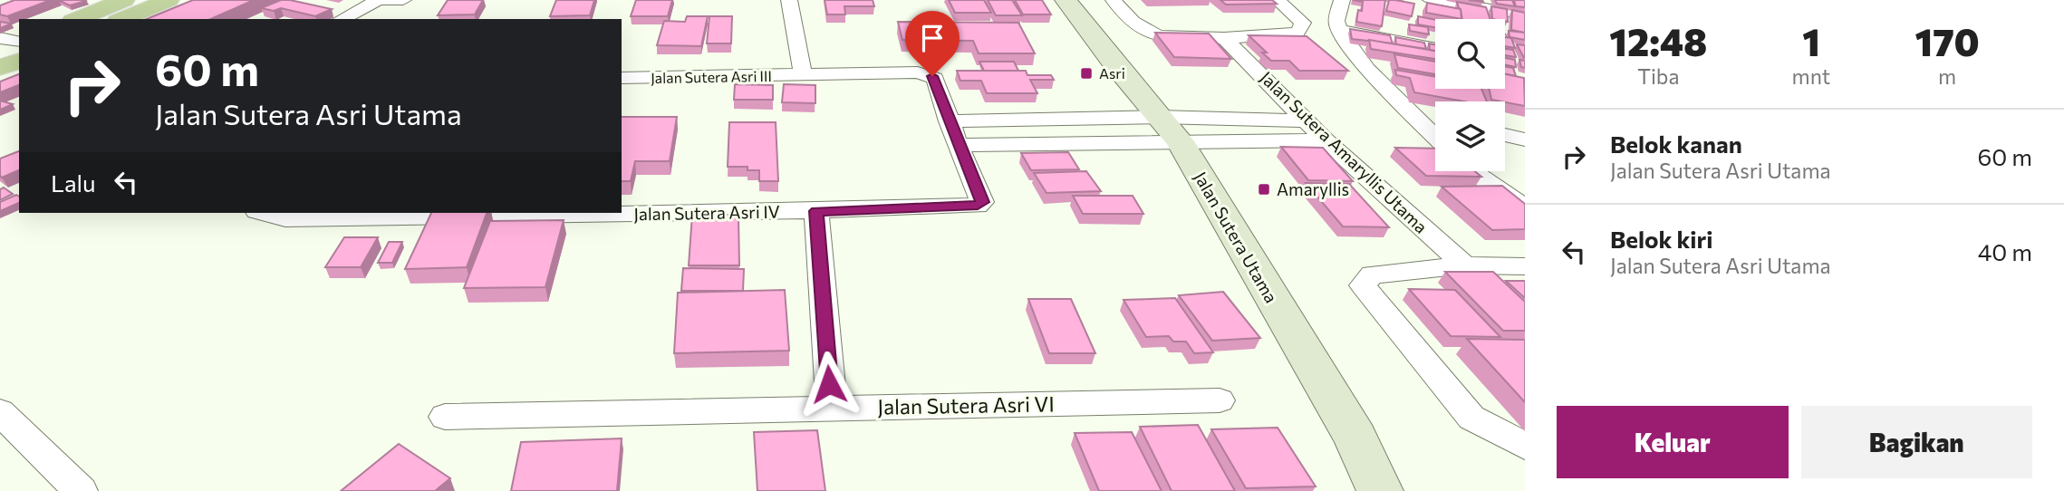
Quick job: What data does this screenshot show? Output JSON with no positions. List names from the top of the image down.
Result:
{
  "streets": {
    "street": [
      "Jalan Sutera Asri III",
      "Jalan Sutera Amaryllis Utama",
      "Jalan Sutera Asri IV",
      "Jalan Sutera Utama",
      "Jalan Sutera Asri VI"
    ]
  },
  "crossings": [
    ["Jalan Sutera Asri III", "Jalan Sutera Asri IV"]
  ],
  "places": {
    "transit": ["Asri", "Amaryllis"]
  },
  "page": {
    "eta": [
      "12:48",
      "Tiba",
      "1",
      "mnt",
      "170",
      "m"
    ],
    "turn": ["60 m", "Jalan Sutera Asri Utama"],
    "list": [
      {
        "name": "Belok kanan",
        "note": "Jalan Sutera Asri Utama",
        "value": "60 m"
      },
      {
        "name": "Belok kiri",
        "note": "Jalan Sutera Asri Utama",
        "value": "40 m"
      }
    ],
    "then": "Lalu",
    "buttons": ["Keluar", "Bagikan"]
  }
}
